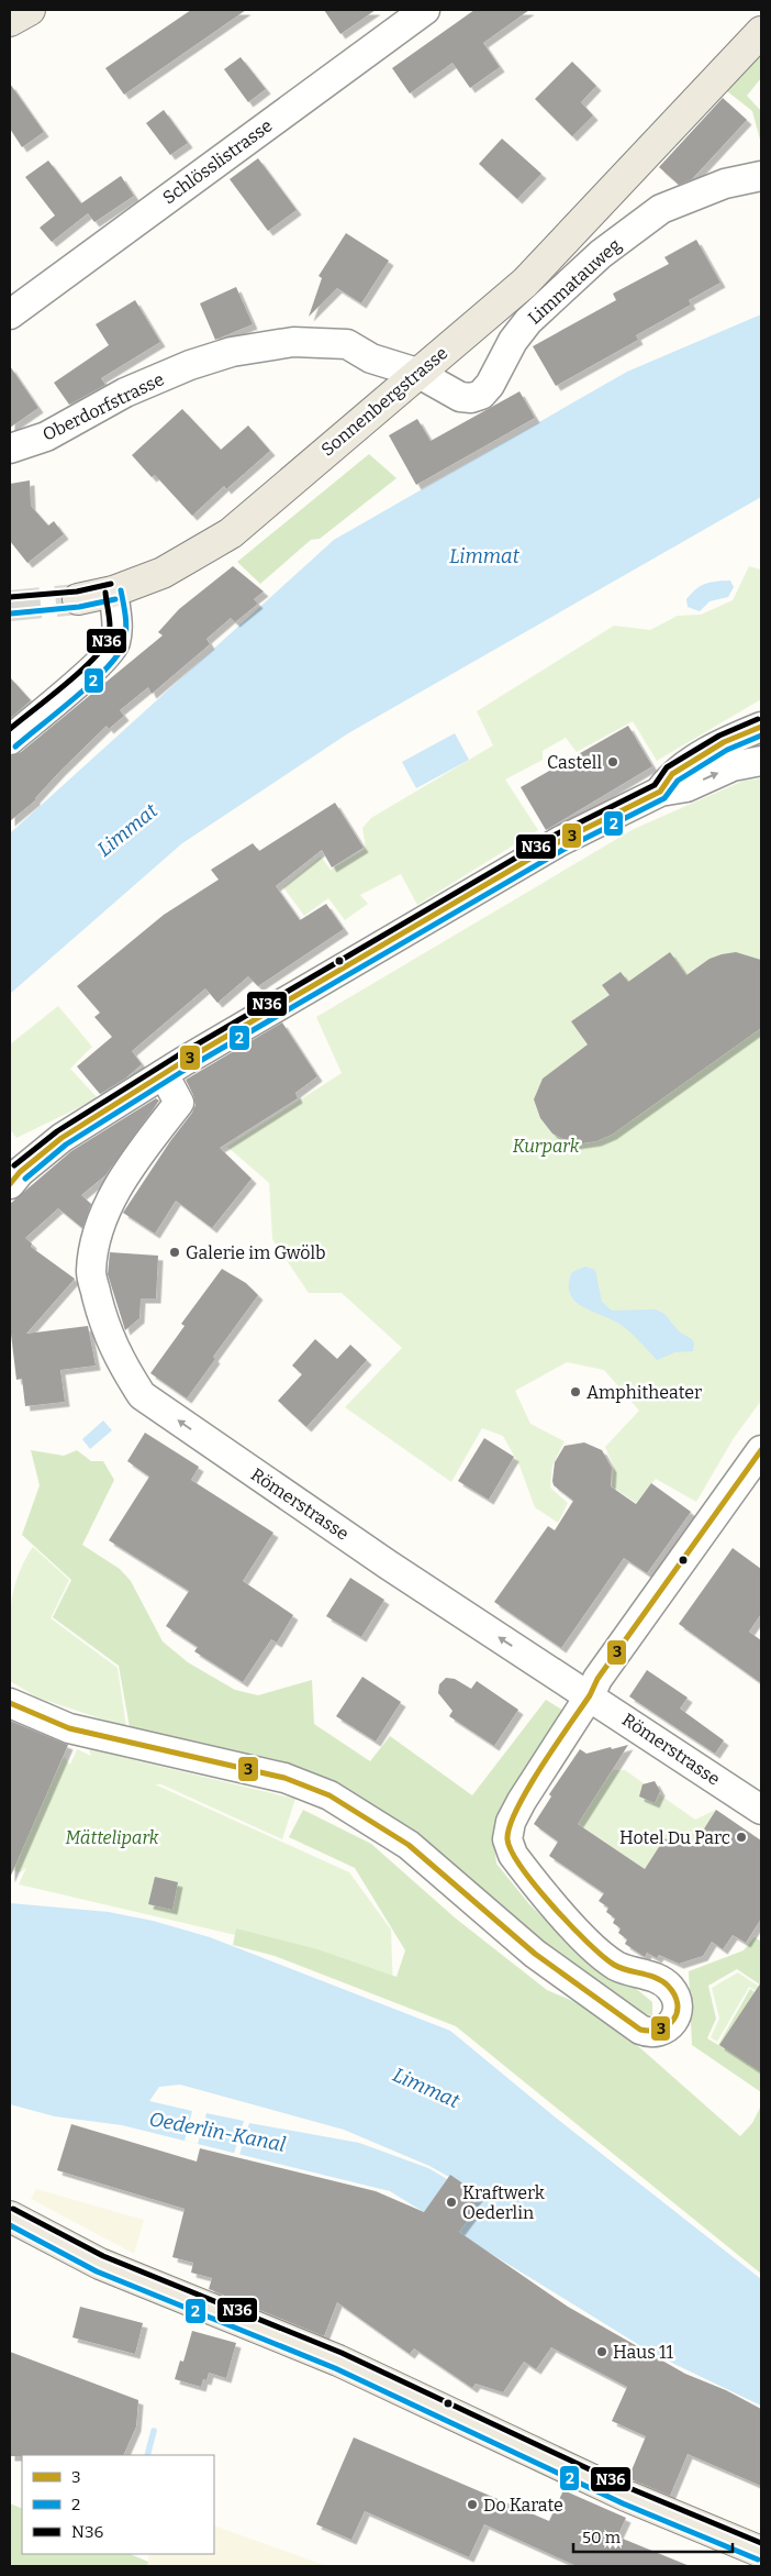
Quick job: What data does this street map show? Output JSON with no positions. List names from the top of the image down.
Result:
{
  "streets": {
    "main road": ["Sonnenbergstrasse"],
    "street": [
      "Schlösslistrasse",
      "Limmatauweg",
      "Oberdorfstrasse",
      "Römerstrasse"
    ]
  },
  "crossings": [
    ["Limmatauweg", "Sonnenbergstrasse"],
    ["Limmatauweg", "Oberdorfstrasse"],
    ["Sonnenbergstrasse", "Oberdorfstrasse"]
  ],
  "one_way": ["Römerstrasse"],
  "water": ["Limmat", "Oederlin-Kanal"],
  "parks": ["Kurpark", "Mättelipark"],
  "places": [
    "Castell",
    "Galerie im Gwölb",
    "Amphitheater",
    "Hotel Du Parc",
    "Kraftwerk Oederlin",
    "Haus 11",
    "Do Karate"
  ],
  "lines": ["transit line N36", "transit line 2", "transit line 3"],
  "legend": ["3", "2", "N36"],
  "scale_bar": "50 m"
}
